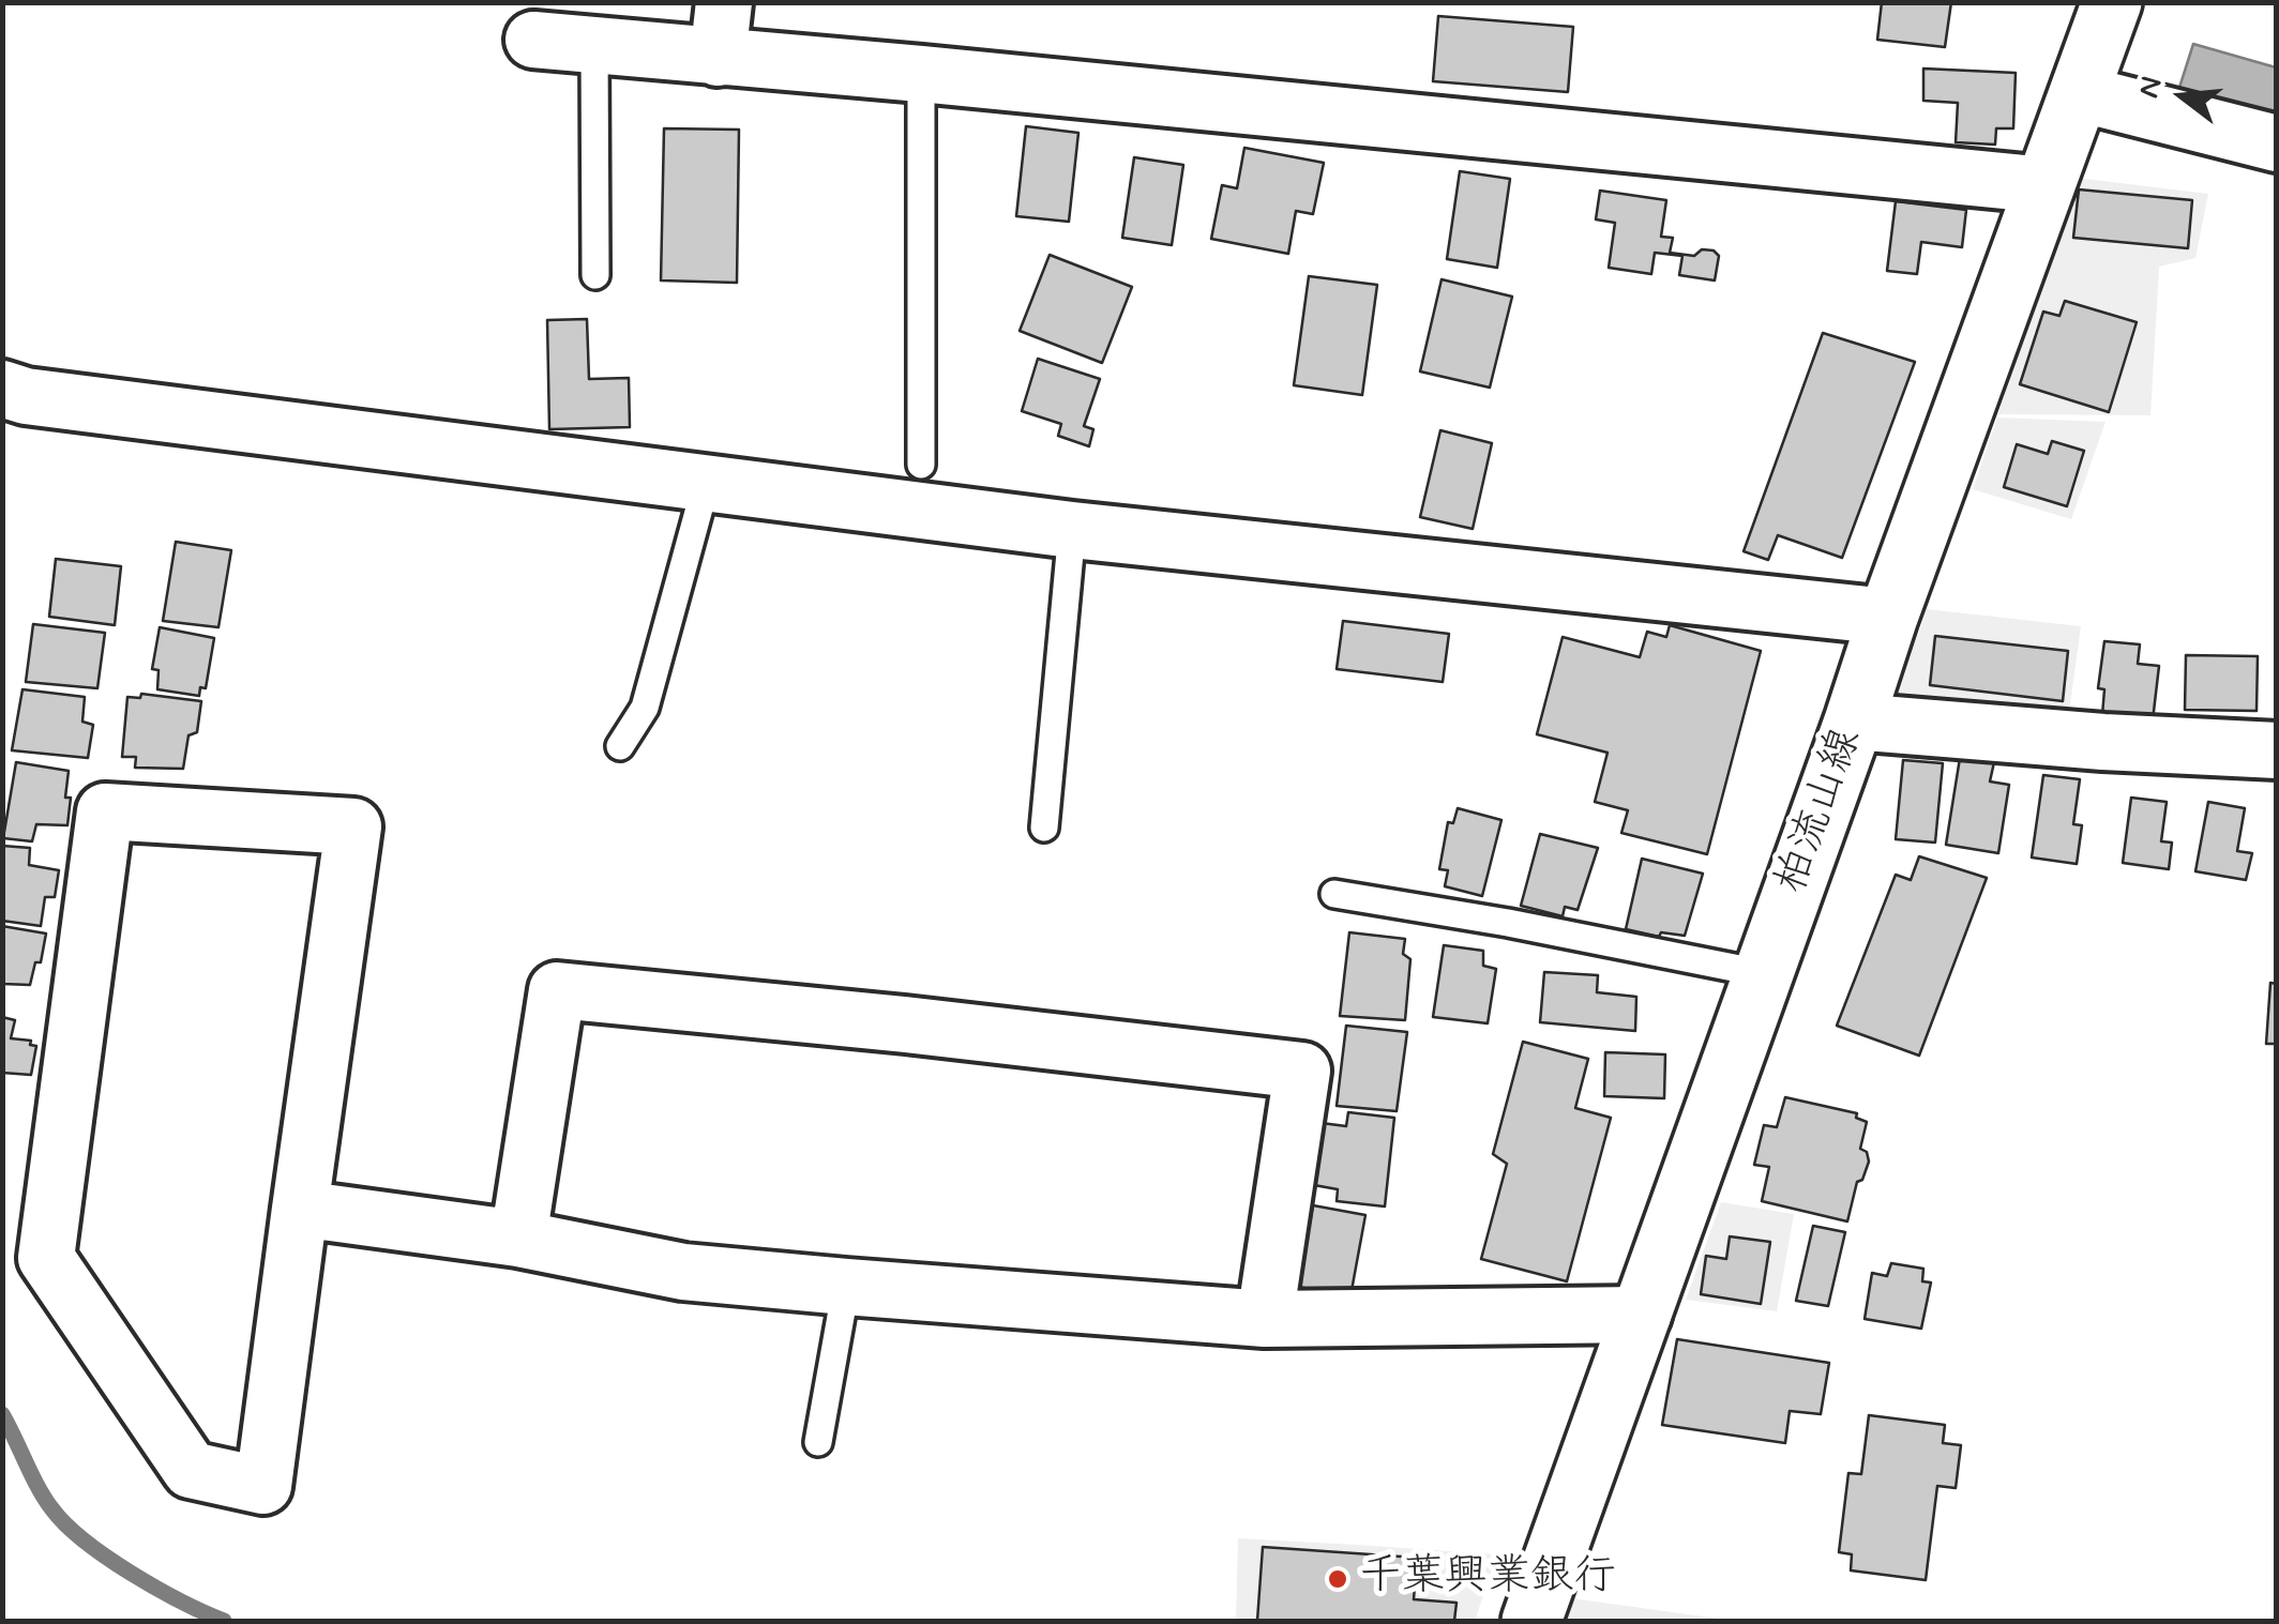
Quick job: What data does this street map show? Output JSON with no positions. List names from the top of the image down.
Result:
{
  "streets": {
    "main road": ["柏流山線"]
  },
  "places": ["千葉興業銀行"],
  "north": "left"
}
